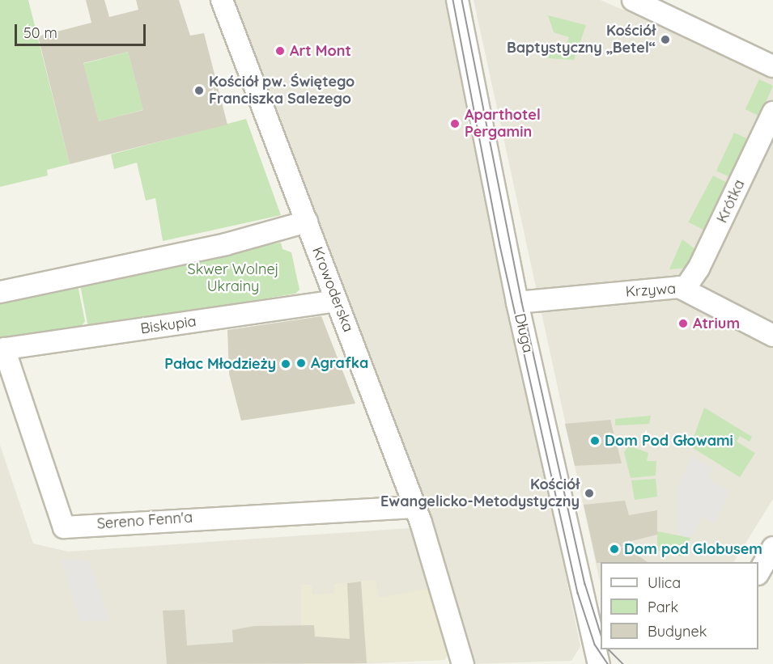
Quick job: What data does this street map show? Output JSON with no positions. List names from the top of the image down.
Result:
{
  "streets": {
    "street": [
      "Krótka",
      "Krowoderska",
      "Krzywa",
      "Biskupia",
      "Długa",
      "Sereno Fenn'a"
    ]
  },
  "crossings": [
    ["Krótka", "Krzywa"],
    ["Krowoderska", "Biskupia"],
    ["Krowoderska", "Sereno Fenn'a"],
    ["Krzywa", "Długa"],
    ["Biskupia", "Sereno Fenn'a"]
  ],
  "parks": ["Skwer Wolnej Ukrainy"],
  "places": [
    "Kościół Baptystyczny „Betel“",
    "Art Mont",
    "Kościół pw. Świętego Franciszka Salezego",
    "Aparthotel Pergamin",
    "Atrium",
    "Agrafka",
    "Pałac Młodzieży",
    "Dom Pod Głowami",
    "Kościół Ewangelicko-Metodystyczny",
    "Dom pod Globusem"
  ],
  "legend": ["Ulica", "Park", "Budynek"],
  "scale_bar": "50 m"
}
